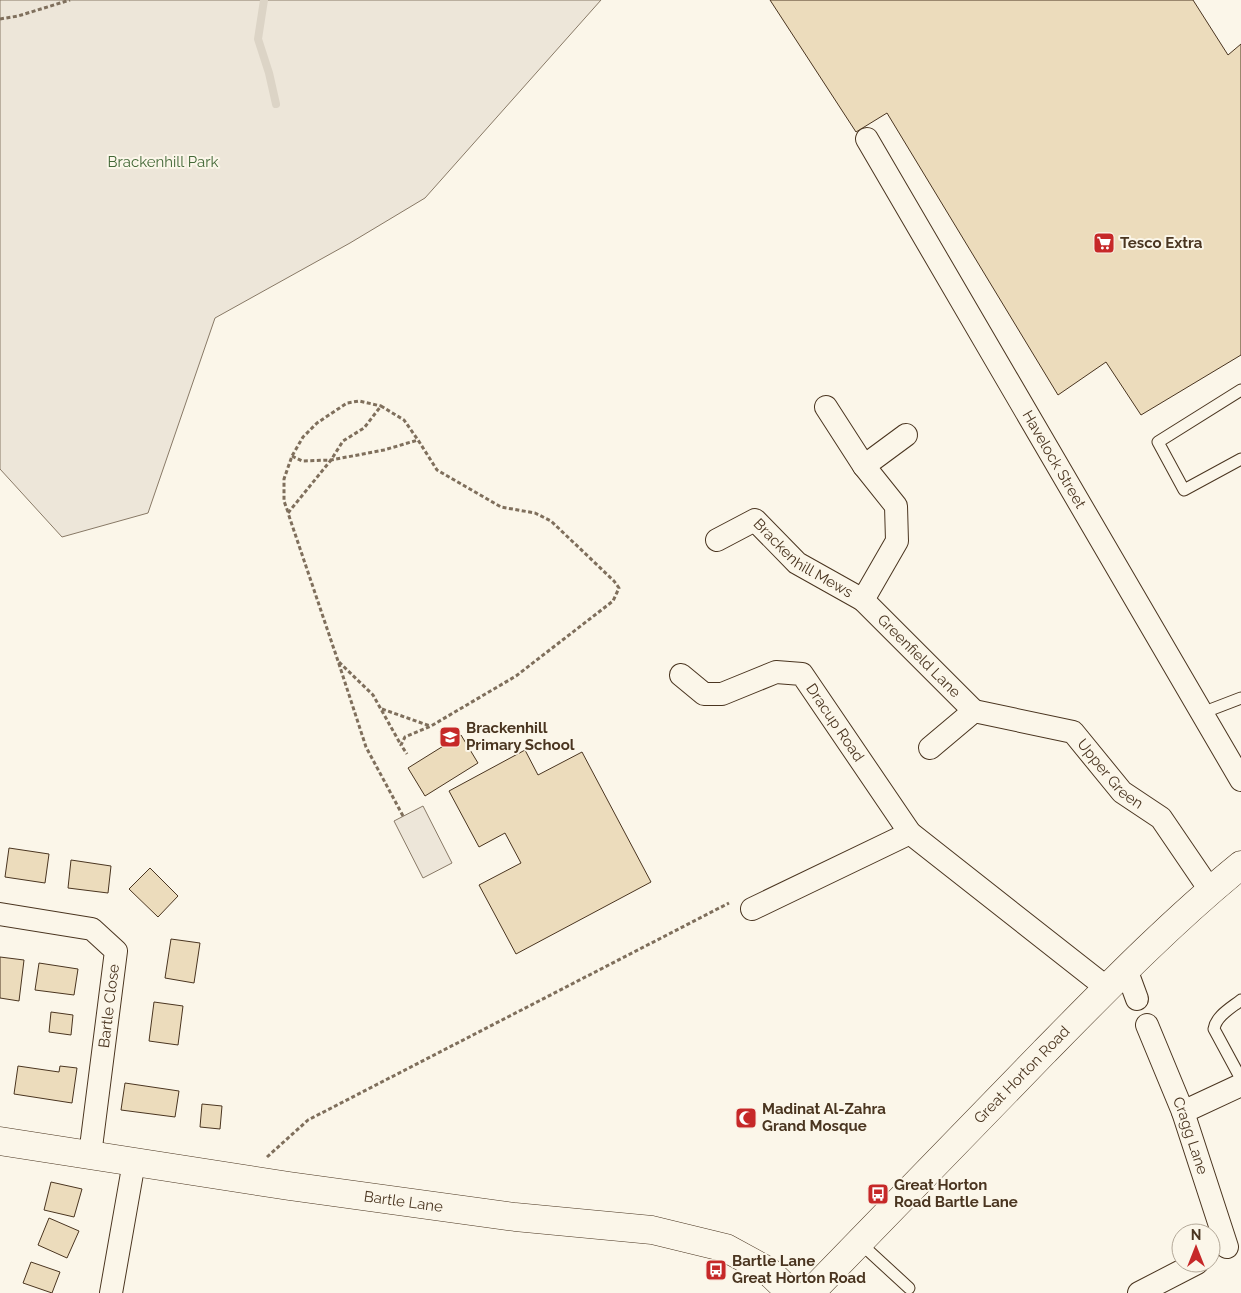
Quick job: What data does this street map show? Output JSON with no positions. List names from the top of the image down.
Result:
{
  "streets": {
    "street": [
      "Havelock Street",
      "Brackenhill Mews",
      "Greenfield Lane",
      "Dracup Road",
      "Upper Green",
      "Bartle Close",
      "Great Horton Road",
      "Cragg Lane",
      "Bartle Lane"
    ]
  },
  "crossings": [
    ["Brackenhill Mews", "Greenfield Lane"],
    ["Greenfield Lane", "Upper Green"],
    ["Dracup Road", "Great Horton Road"],
    ["Upper Green", "Great Horton Road"],
    ["Bartle Close", "Bartle Lane"]
  ],
  "parks": ["Brackenhill Park"],
  "places": {
    "supermarket": ["Tesco Extra"],
    "school or university": ["Brackenhill Primary School"],
    "mosque": ["Madinat Al-Zahra Grand Mosque"],
    "bus stop": ["Great Horton Road Bartle Lane", "Bartle Lane Great Horton Road"]
  },
  "north": "top"
}
